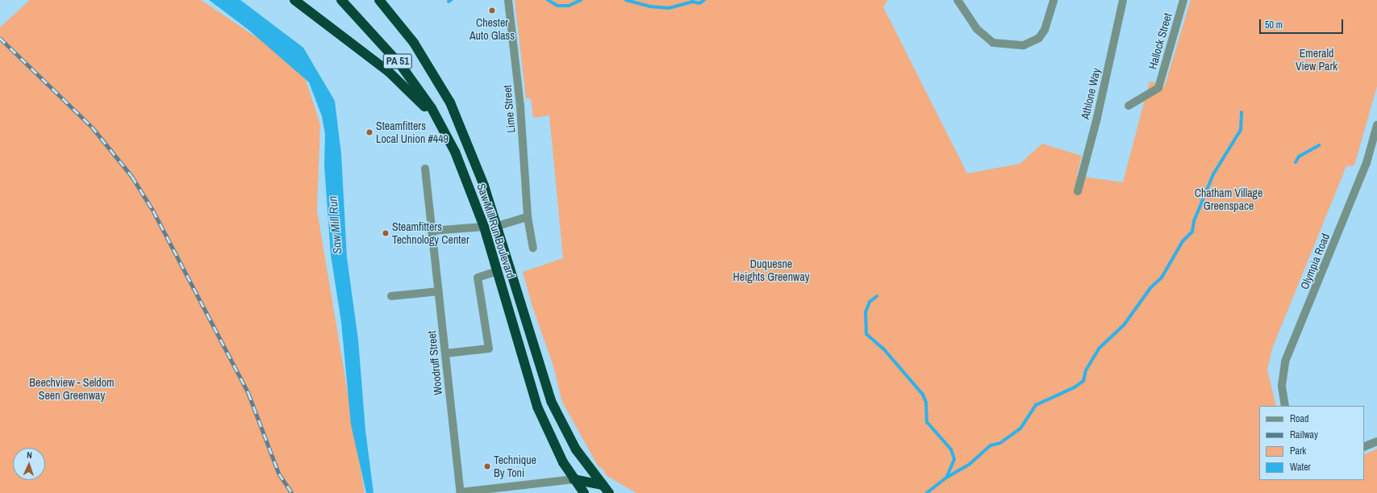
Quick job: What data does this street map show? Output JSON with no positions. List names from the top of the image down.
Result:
{
  "streets": {
    "highway": ["PA 51", "Saw Mill Run Boulevard"],
    "street": [
      "Hallock Street",
      "Athlone Way",
      "Lime Street",
      "Olympia Road",
      "Woodruff Street"
    ]
  },
  "water": ["Saw Mill Run"],
  "parks": [
    "Emerald View Park",
    "Chatham Village Greenspace",
    "Duquesne Heights Greenway",
    "Beechview - Seldom Seen Greenway"
  ],
  "places": [
    "Chester Auto Glass",
    "Steamfitters Local Union #449",
    "Steamfitters Technology Center",
    "Technique By Toni"
  ],
  "legend": [
    "Road",
    "Railway",
    "Park",
    "Water"
  ],
  "scale_bar": "50 m",
  "north": "top"
}
